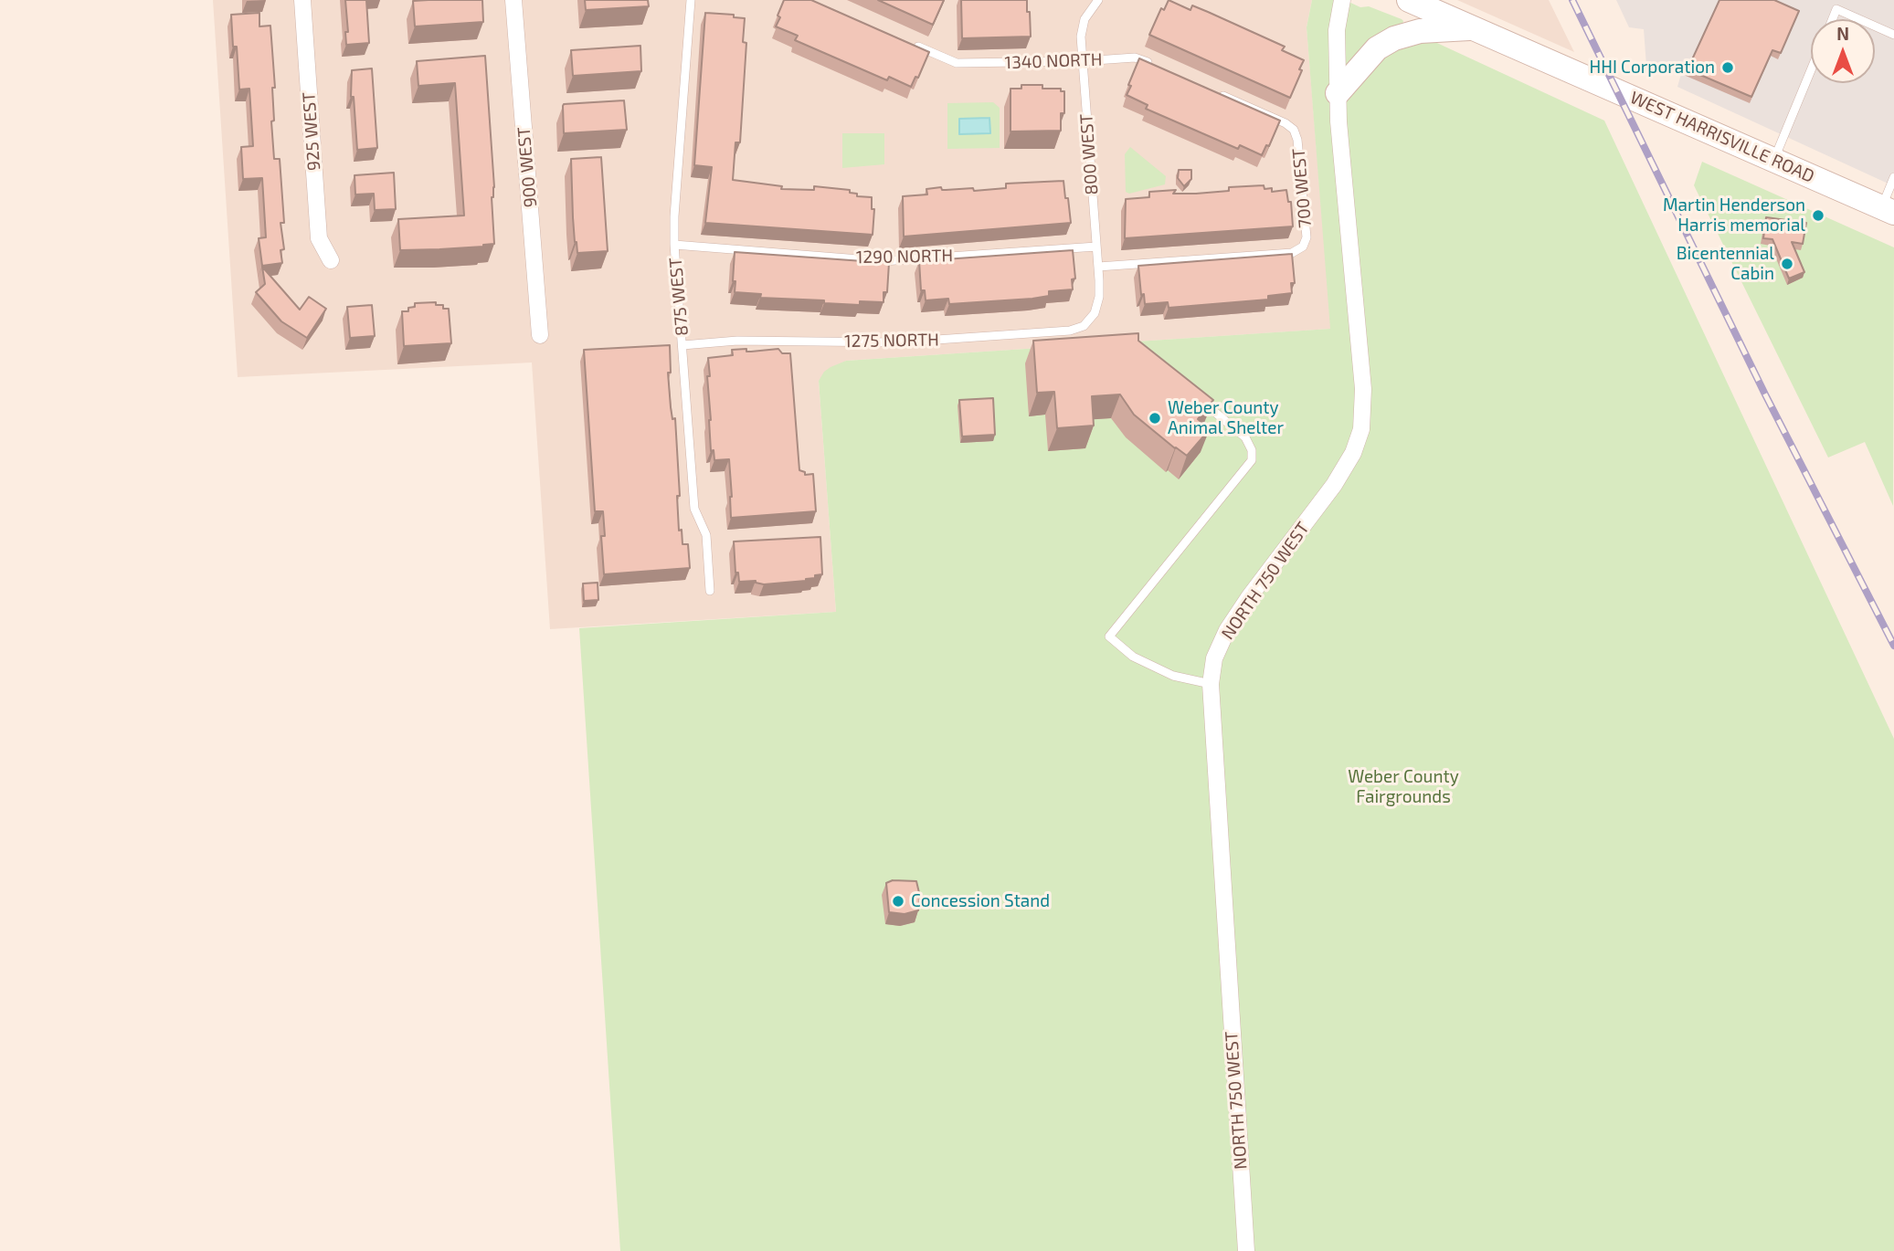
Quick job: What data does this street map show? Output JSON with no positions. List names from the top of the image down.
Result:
{
  "streets": {
    "main road": ["WEST HARRISVILLE ROAD"],
    "street": ["925 WEST", "900 WEST", "NORTH 750 WEST"],
    "lane": [
      "1340 NORTH",
      "800 WEST",
      "700 WEST",
      "1290 NORTH",
      "875 WEST",
      "1275 NORTH"
    ]
  },
  "crossings": [
    ["1340 NORTH", "800 WEST"],
    ["800 WEST", "700 WEST"],
    ["800 WEST", "1290 NORTH"],
    ["800 WEST", "1275 NORTH"],
    ["1290 NORTH", "875 WEST"],
    ["875 WEST", "1275 NORTH"]
  ],
  "parks": ["Weber County Fairgrounds"],
  "places": [
    "HHI Corporation",
    "Martin Henderson Harris memorial",
    "Bicentennial Cabin",
    "Weber County Animal Shelter",
    "Concession Stand"
  ],
  "north": "top"
}
